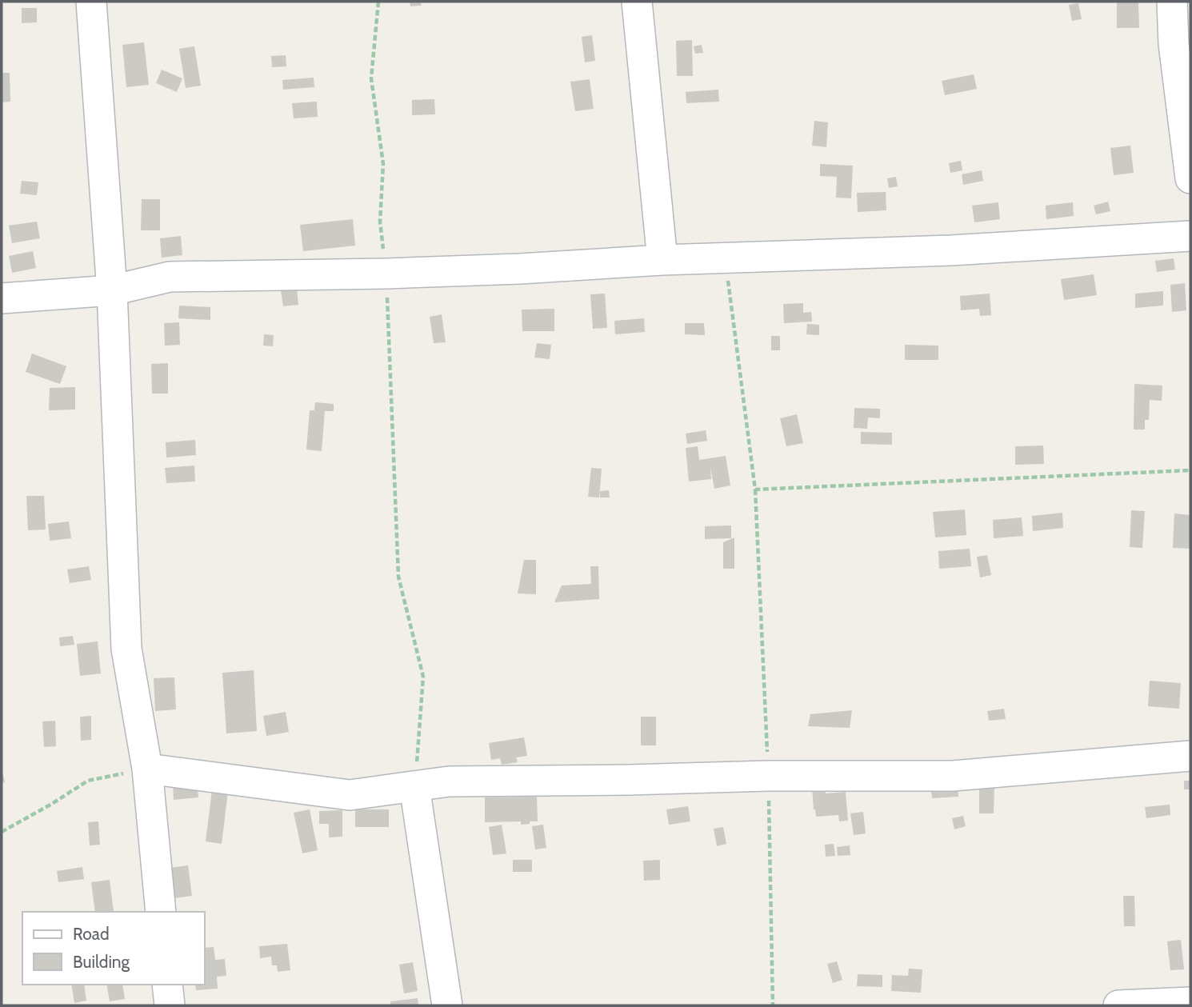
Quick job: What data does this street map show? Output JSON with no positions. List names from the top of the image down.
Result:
{
  "legend": ["Road", "Building"]
}
